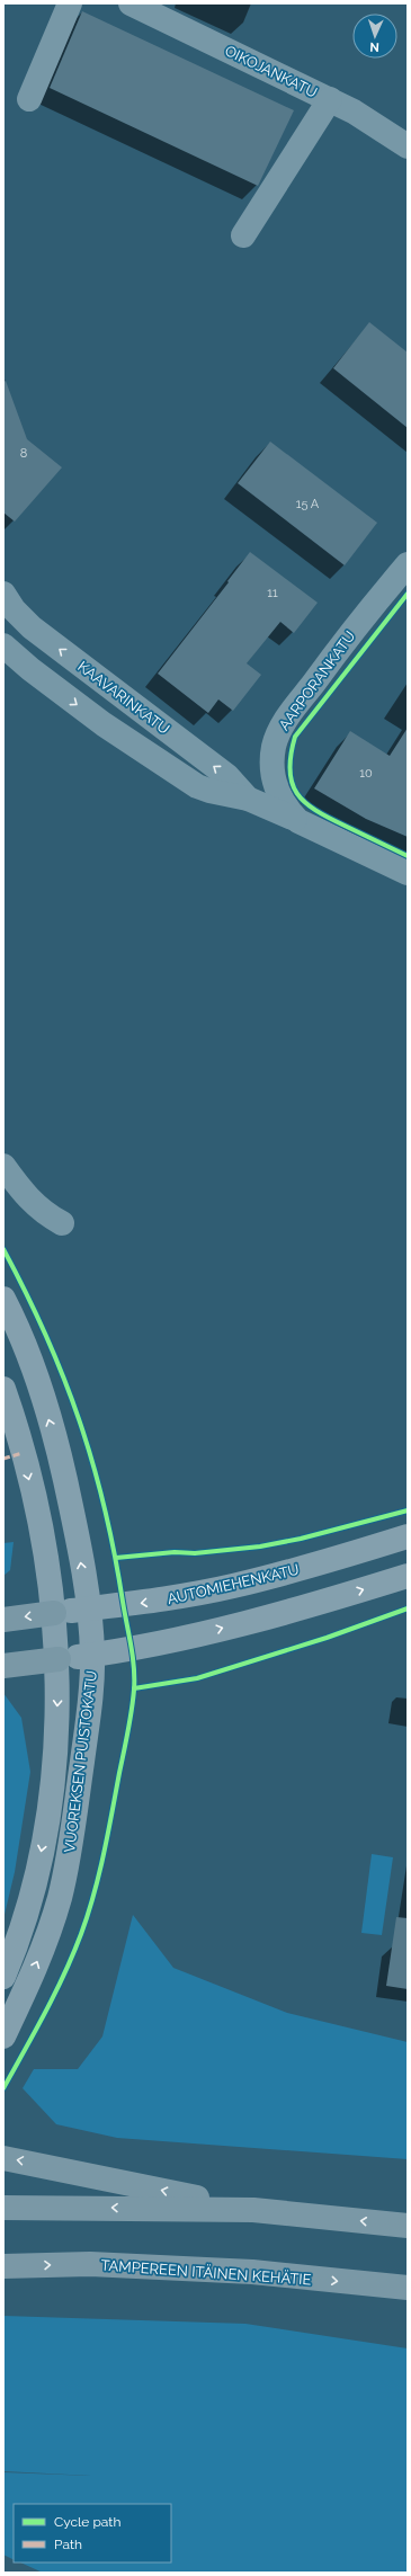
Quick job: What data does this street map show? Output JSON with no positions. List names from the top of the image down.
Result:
{
  "streets": {
    "highway": ["TAMPEREEN ITÄINEN KEHÄTIE"],
    "main road": ["AUTOMIEHENKATU", "VUOREKSEN PUISTOKATU"],
    "street": ["OIKOJANKATU", "AARPORANKATU", "KAAVARINKATU"]
  },
  "crossings": [
    ["AARPORANKATU", "KAAVARINKATU"],
    ["AUTOMIEHENKATU", "VUOREKSEN PUISTOKATU"]
  ],
  "house_numbers": [
    "8",
    "15 A",
    "11",
    "10"
  ],
  "legend": ["Cycle path", "Path"],
  "north": "bottom"
}
